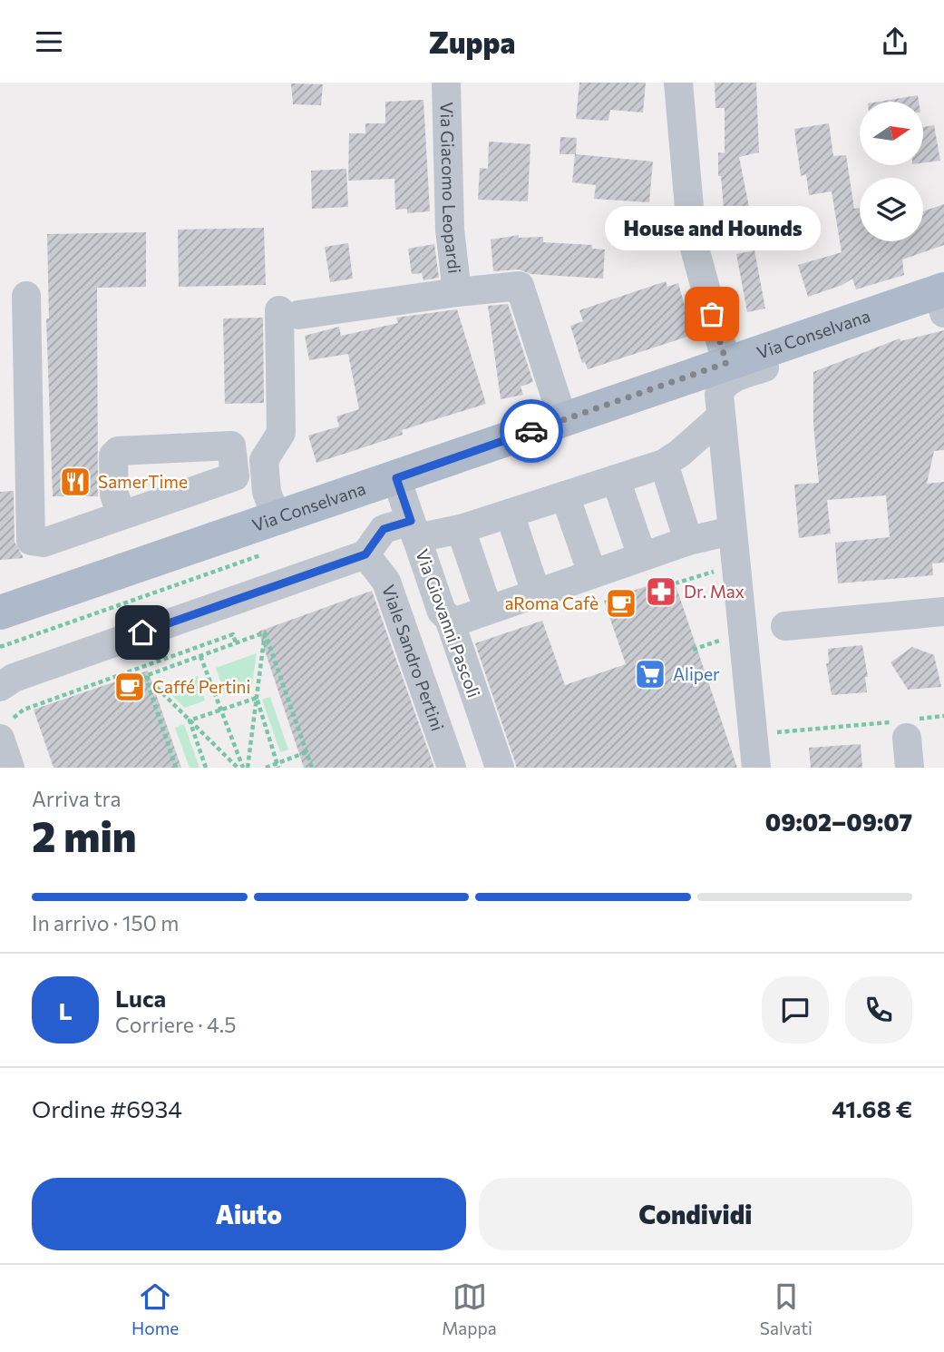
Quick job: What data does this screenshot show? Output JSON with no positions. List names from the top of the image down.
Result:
{
  "streets": {
    "main road": ["Via Conselvana"],
    "street": ["Via Giacomo Leopardi", "Via Giovanni Pascoli", "Viale Sandro Pertini"]
  },
  "crossings": [
    ["Via Giacomo Leopardi", "Via Conselvana"],
    ["Via Conselvana", "Via Giovanni Pascoli"]
  ],
  "places": {
    "other": ["House and Hounds"],
    "restaurant": ["SamerTime"],
    "pharmacy": ["Dr. Max"],
    "cafe": ["aRoma Cafè", "Caffé Pertini"],
    "supermarket": ["Aliper"]
  },
  "north": "right",
  "page": {
    "header": "Zuppa",
    "bubble": "House and Hounds",
    "heading": ["2 min", "Arriva tra", "09:02–09:07"],
    "panel": [
      "Luca",
      "Corriere · 4.5",
      "Ordine #6934",
      "41.68 €"
    ],
    "bar": "In arrivo · 150 m",
    "round": "L",
    "buttons": ["Aiuto", "Condividi"],
    "tabs": ["Home", "Mappa", "Salvati"]
  }
}
